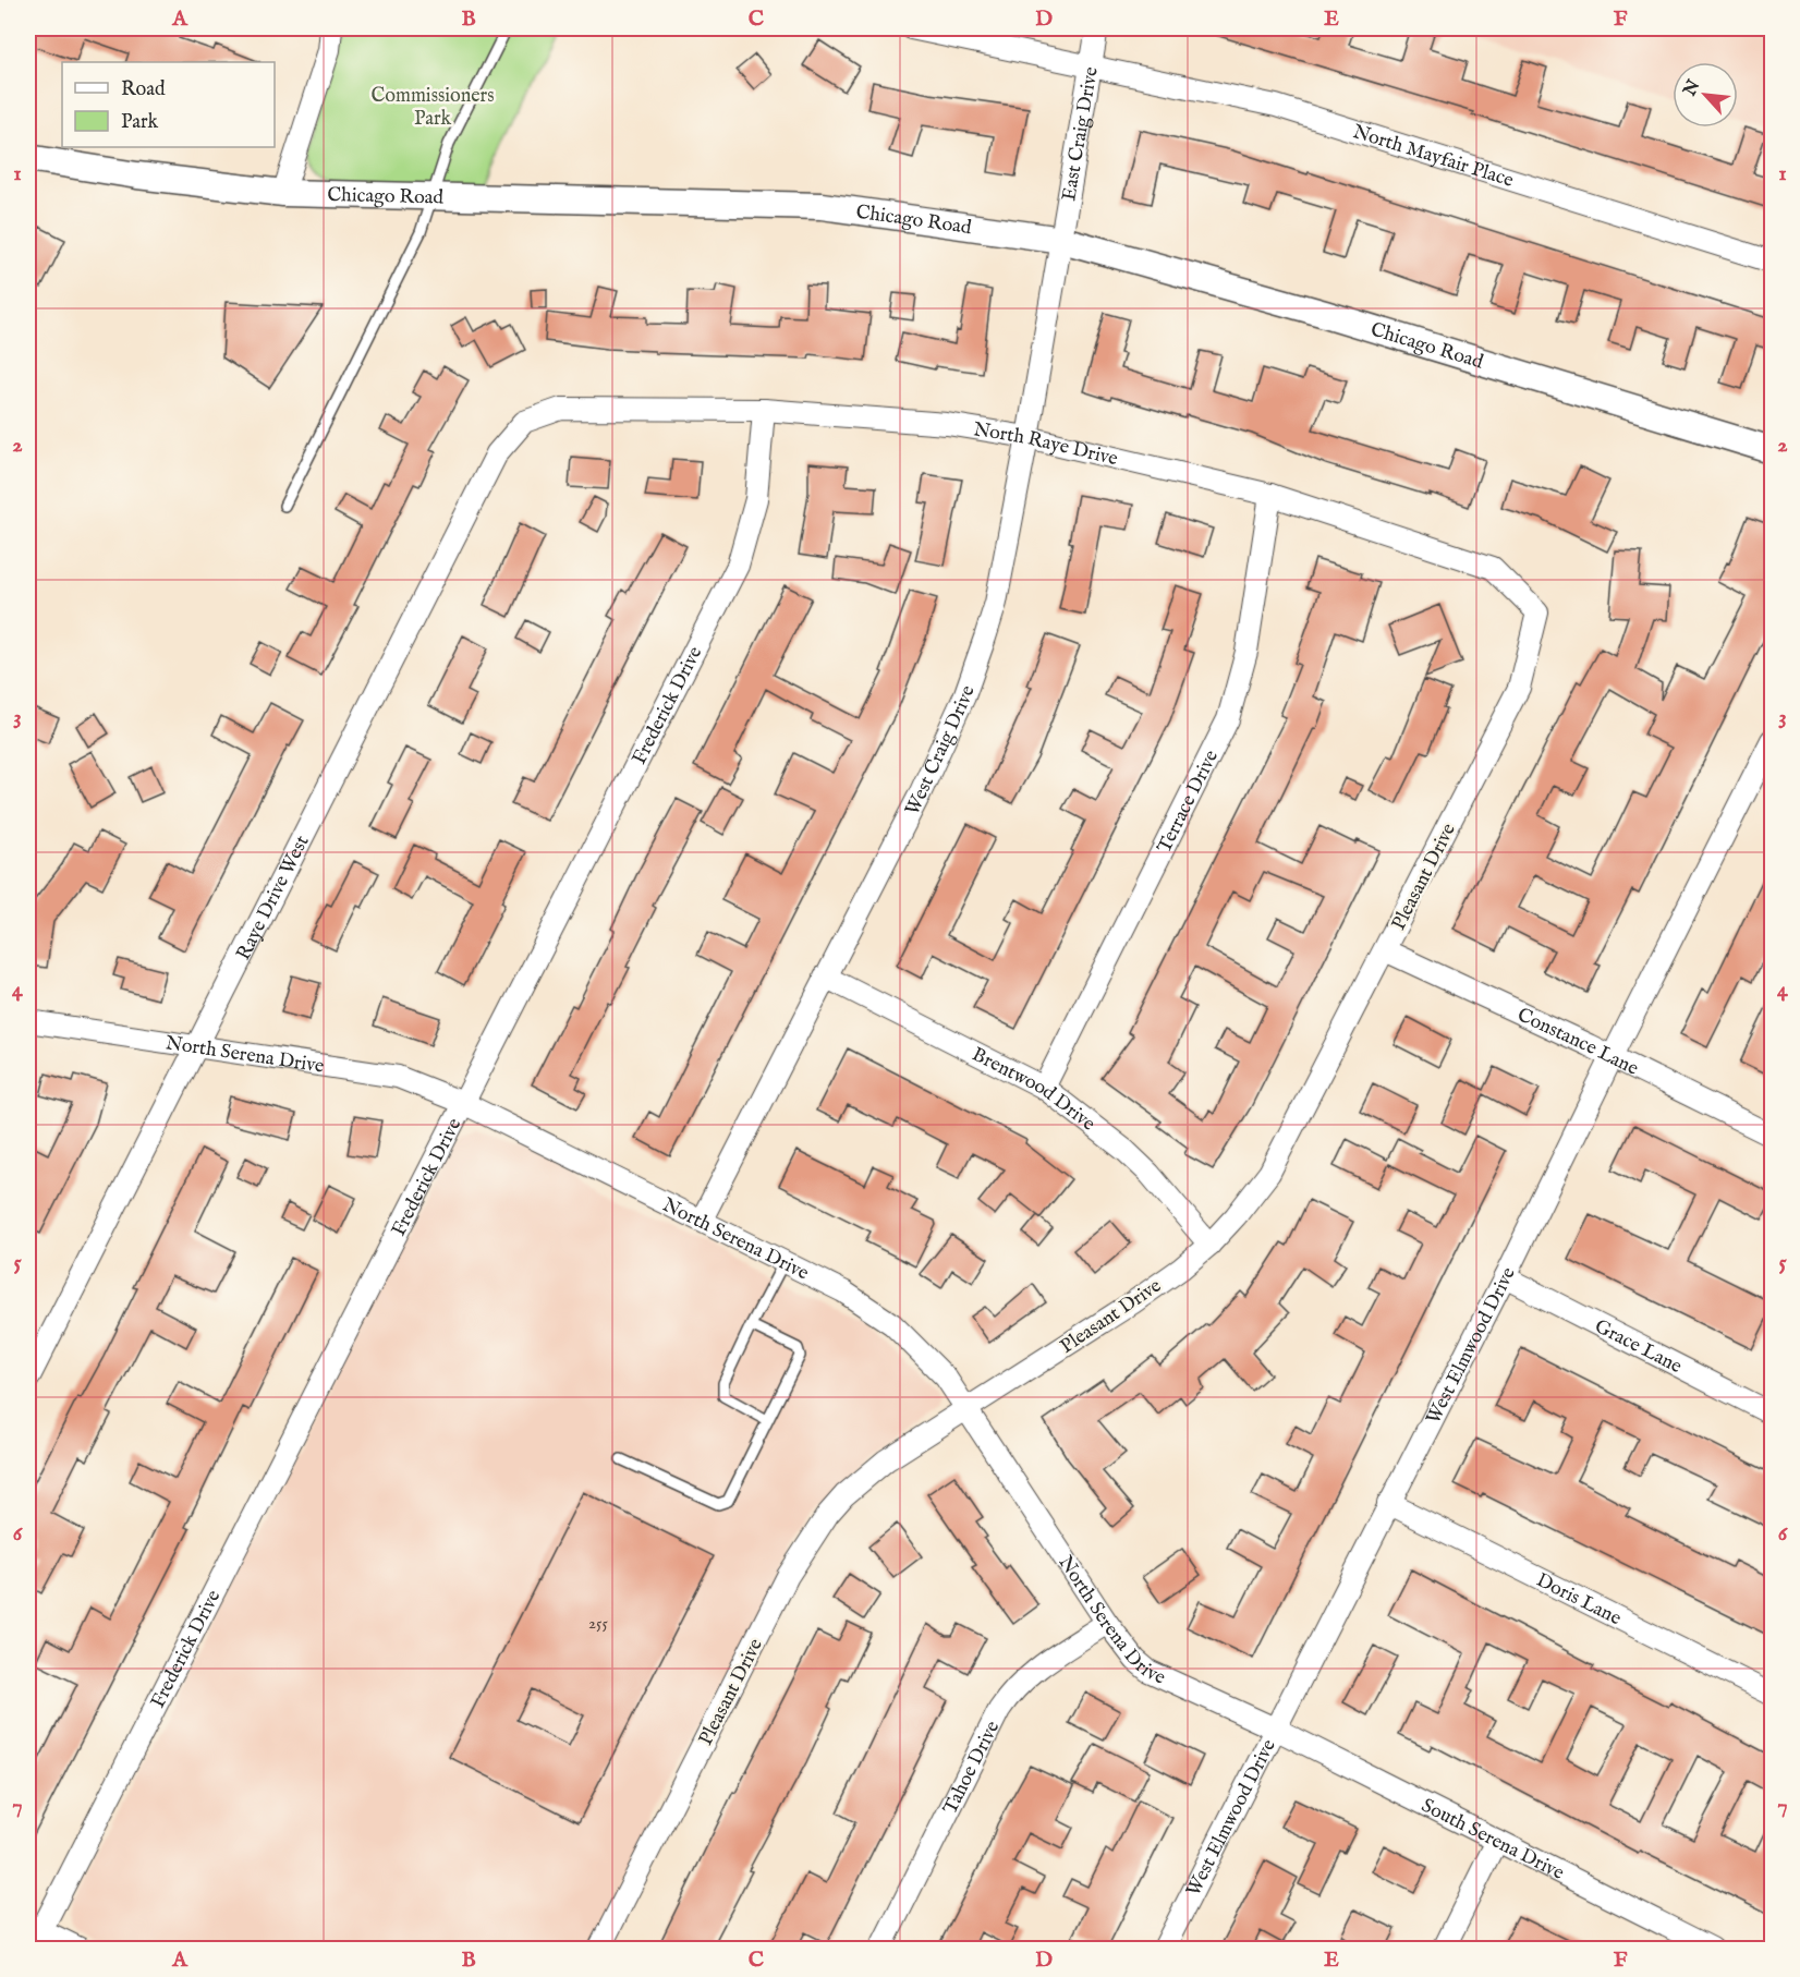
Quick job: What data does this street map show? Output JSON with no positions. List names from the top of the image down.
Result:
{
  "streets": {
    "street": [
      "East Craig Drive",
      "North Mayfair Place",
      "Chicago Road",
      "North Raye Drive",
      "Frederick Drive",
      "West Craig Drive",
      "Terrace Drive",
      "Pleasant Drive",
      "Raye Drive West",
      "Constance Lane",
      "North Serena Drive",
      "Brentwood Drive",
      "West Elmwood Drive",
      "Grace Lane",
      "Doris Lane",
      "Tahoe Drive",
      "South Serena Drive"
    ]
  },
  "crossings": [
    ["East Craig Drive", "North Mayfair Place"],
    ["East Craig Drive", "Chicago Road"],
    ["East Craig Drive", "West Craig Drive"],
    ["Chicago Road", "West Craig Drive"],
    ["North Raye Drive", "Frederick Drive"],
    ["North Raye Drive", "West Craig Drive"],
    ["North Raye Drive", "Terrace Drive"],
    ["North Raye Drive", "Pleasant Drive"],
    ["North Raye Drive", "Raye Drive West"],
    ["Frederick Drive", "North Serena Drive"],
    ["West Craig Drive", "North Serena Drive"],
    ["West Craig Drive", "Brentwood Drive"],
    ["Terrace Drive", "Brentwood Drive"],
    ["Pleasant Drive", "Constance Lane"],
    ["Pleasant Drive", "North Serena Drive"],
    ["Pleasant Drive", "Brentwood Drive"],
    ["Raye Drive West", "North Serena Drive"],
    ["Constance Lane", "West Elmwood Drive"],
    ["North Serena Drive", "West Elmwood Drive"],
    ["North Serena Drive", "Tahoe Drive"],
    ["North Serena Drive", "South Serena Drive"],
    ["West Elmwood Drive", "Grace Lane"],
    ["West Elmwood Drive", "Doris Lane"],
    ["West Elmwood Drive", "South Serena Drive"]
  ],
  "parks": ["Commissioners Park"],
  "house_numbers": ["255"],
  "legend": ["Road", "Park"],
  "north": "top left",
  "grid": {
    "columns": [
      "A",
      "B",
      "C",
      "D",
      "E",
      "F"
    ],
    "rows": [
      "1",
      "2",
      "3",
      "4",
      "5",
      "6",
      "7"
    ]
  }
}
